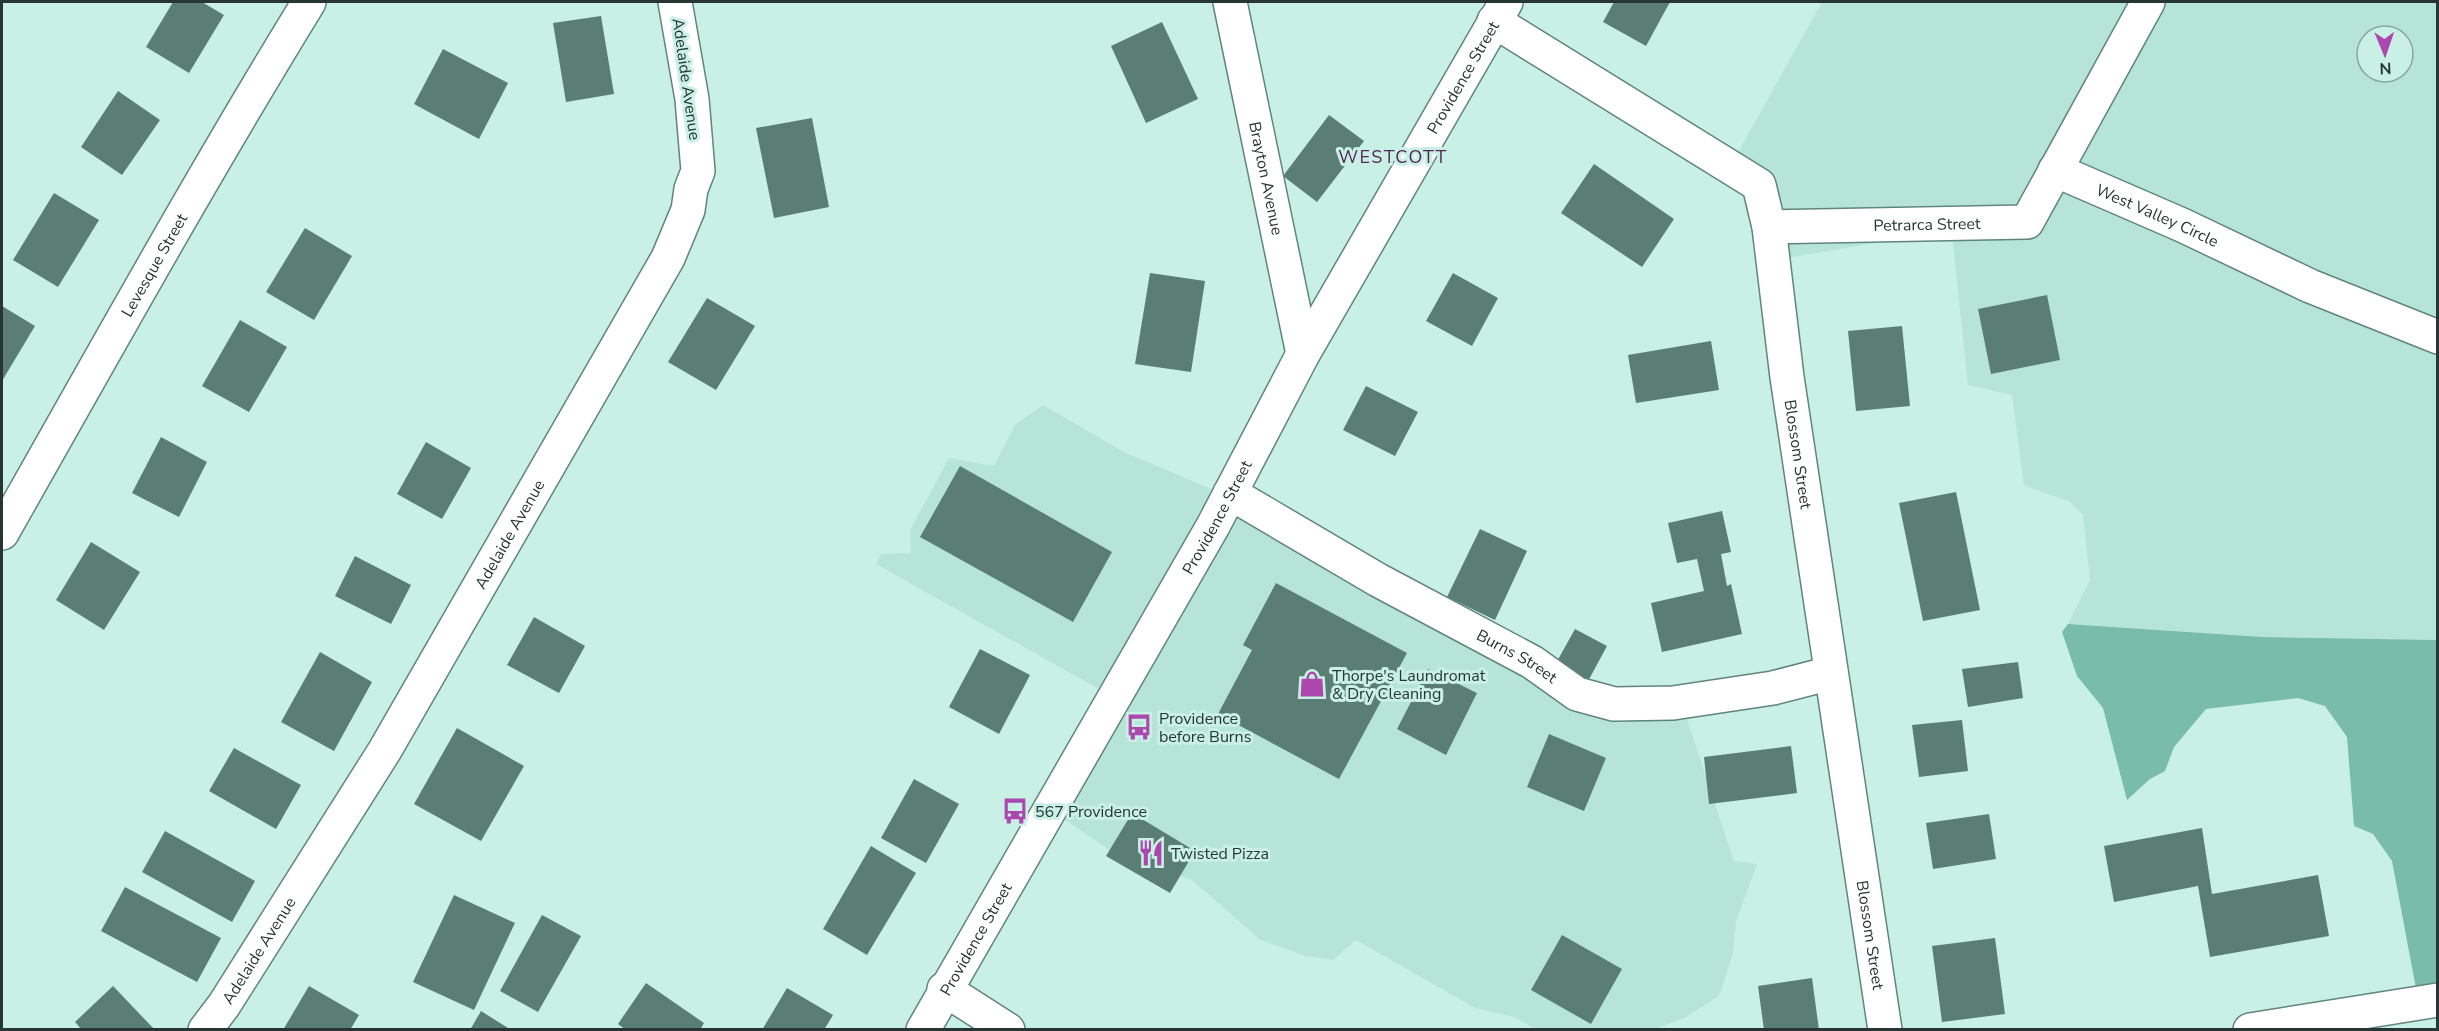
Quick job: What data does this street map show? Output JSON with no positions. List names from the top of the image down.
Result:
{
  "streets": {
    "street": [
      "Providence Street",
      "Adelaide Avenue",
      "Brayton Avenue",
      "West Valley Circle",
      "Petrarca Street",
      "Levesque Street",
      "Blossom Street",
      "Burns Street"
    ]
  },
  "crossings": [
    ["Providence Street", "Brayton Avenue"],
    ["Providence Street", "Blossom Street"],
    ["Providence Street", "Burns Street"],
    ["West Valley Circle", "Petrarca Street"],
    ["Petrarca Street", "Blossom Street"],
    ["Blossom Street", "Burns Street"]
  ],
  "districts": ["WESTCOTT"],
  "places": {
    "shop": ["Thorpe's Laundromat & Dry Cleaning"],
    "bus stop": ["Providence before Burns", "567 Providence"],
    "restaurant": ["Twisted Pizza"]
  },
  "north": "bottom"
}
